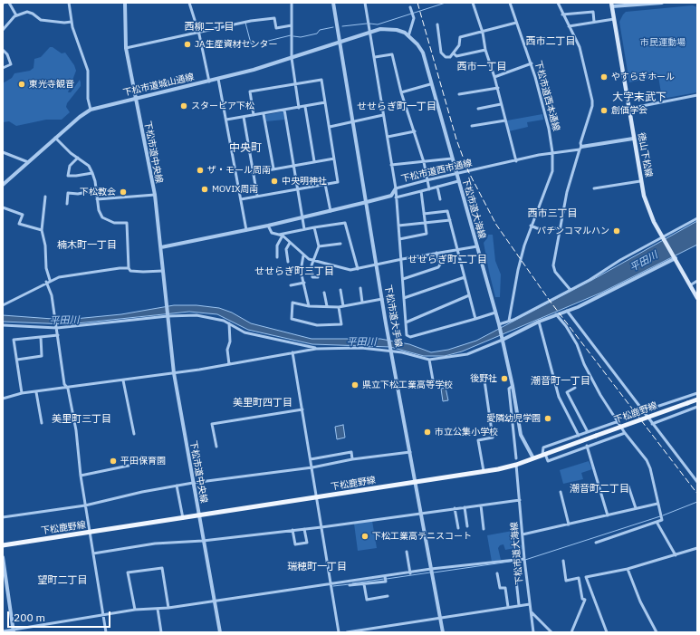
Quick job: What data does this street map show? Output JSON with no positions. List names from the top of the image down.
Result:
{
  "streets": {
    "main road": ["徳山下松線", "下松鹿野線"],
    "street": [
      "下松市道城山通線",
      "下松市道西本通線",
      "下松市道中央線",
      "下松市道西市通線",
      "下松市道大海線",
      "下松市道大手線"
    ]
  },
  "crossings": [
    ["下松市道城山通線", "下松市道中央線"],
    ["下松市道城山通線", "下松市道大海線"],
    ["下松市道城山通線", "下松市道大手線"],
    ["下松市道西本通線", "下松市道西市通線"],
    ["下松市道中央線", "下松市道西市通線"],
    ["下松市道中央線", "下松鹿野線"],
    ["徳山下松線", "下松市道西市通線"],
    ["下松市道西市通線", "下松市道大海線"],
    ["下松市道西市通線", "下松市道大手線"],
    ["下松市道大海線", "下松市道大手線"],
    ["下松市道大海線", "下松鹿野線"],
    ["下松市道大手線", "下松鹿野線"]
  ],
  "districts": [
    "西柳二丁目",
    "西市二丁目",
    "西市一丁目",
    "大字末武下",
    "せせらぎ町一丁目",
    "中央町",
    "西市三丁目",
    "楠木町一丁目",
    "せせらぎ町二丁目",
    "せせらぎ町三丁目",
    "潮音町一丁目",
    "美里町四丁目",
    "美里町三丁目",
    "潮音町二丁目",
    "瑞穂町一丁目",
    "望町二丁目"
  ],
  "water": ["平田川"],
  "parks": ["市民運動場"],
  "places": [
    "JA生産資材センター",
    "やすらぎホール",
    "東光寺観音",
    "スターピア下松",
    "創価学会",
    "ザ・モール周南",
    "中央明神社",
    "MOVIX周南",
    "下松教会",
    "パチンコマルハン",
    "後野社",
    "県立下松工業高等学校",
    "愛隣幼児学園",
    "市立公集小学校",
    "平田保育園",
    "下松工業高テニスコート"
  ],
  "scale_bar": "200 m"
}
